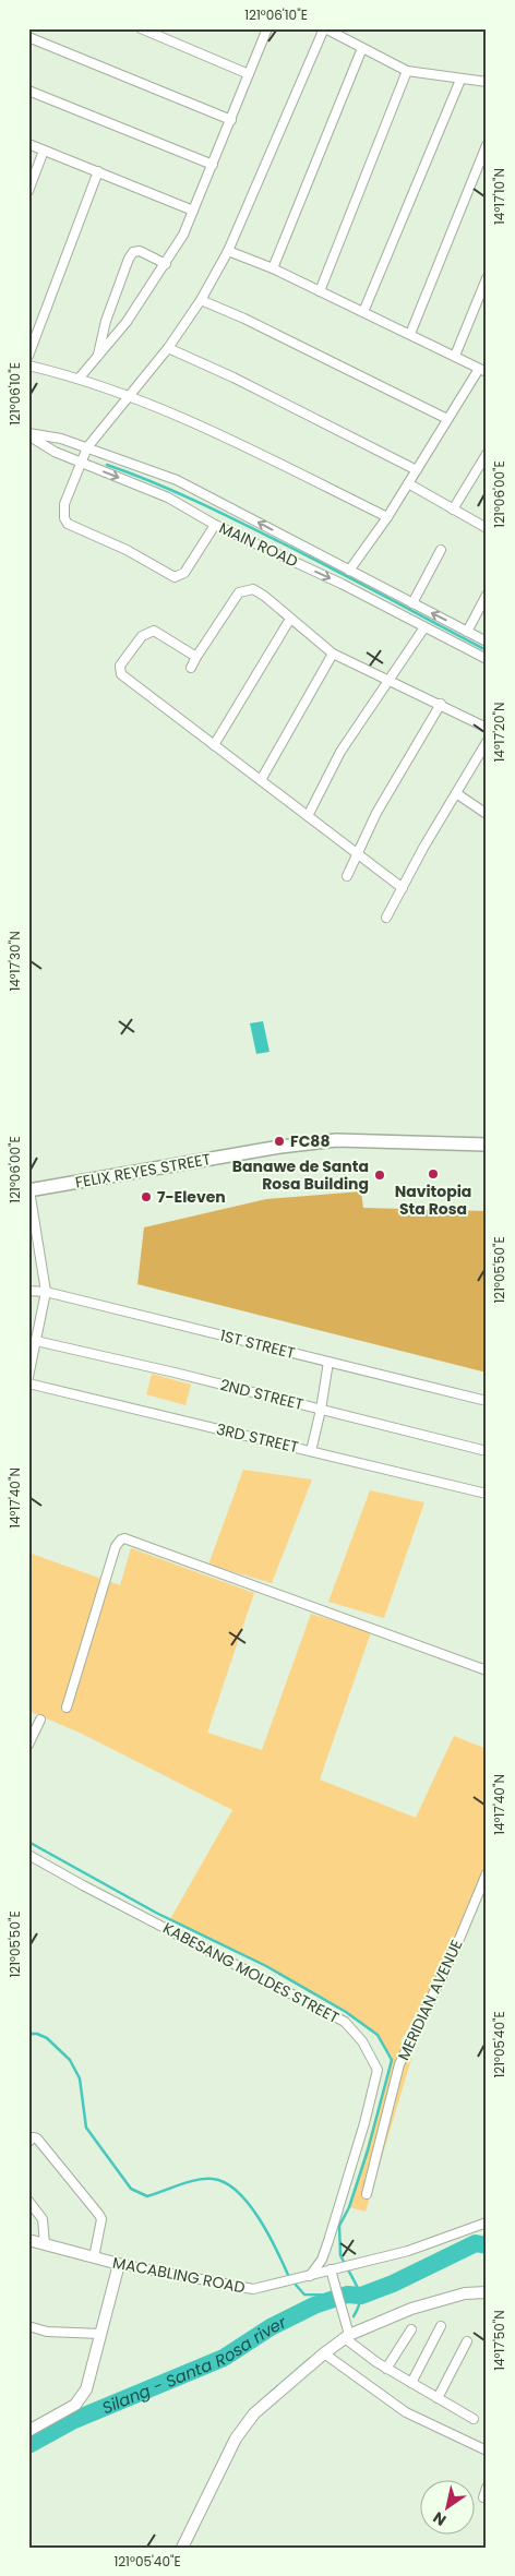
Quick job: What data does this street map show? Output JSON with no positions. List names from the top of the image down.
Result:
{
  "streets": {
    "main road": ["FELIX REYES STREET"],
    "street": [
      "MAIN ROAD",
      "1ST STREET",
      "2ND STREET",
      "3RD STREET",
      "KABESANG MOLDES STREET",
      "MERIDIAN AVENUE",
      "MACABLING ROAD"
    ]
  },
  "crossings": [
    ["KABESANG MOLDES STREET", "MACABLING ROAD"]
  ],
  "water": ["Silang - Santa Rosa river"],
  "places": [
    "FC88",
    "Navitopia Sta Rosa",
    "Banawe de Santa Rosa Building",
    "7-Eleven"
  ],
  "north": "bottom left",
  "coordinates": [
    "121°06'10\"E",
    "14°17'10\"N",
    "121°06'00\"E",
    "14°17'20\"N",
    "14°17'30\"N",
    "121°05'50\"E",
    "14°17'40\"N",
    "121°05'40\"E",
    "14°17'50\"N"
  ]
}
